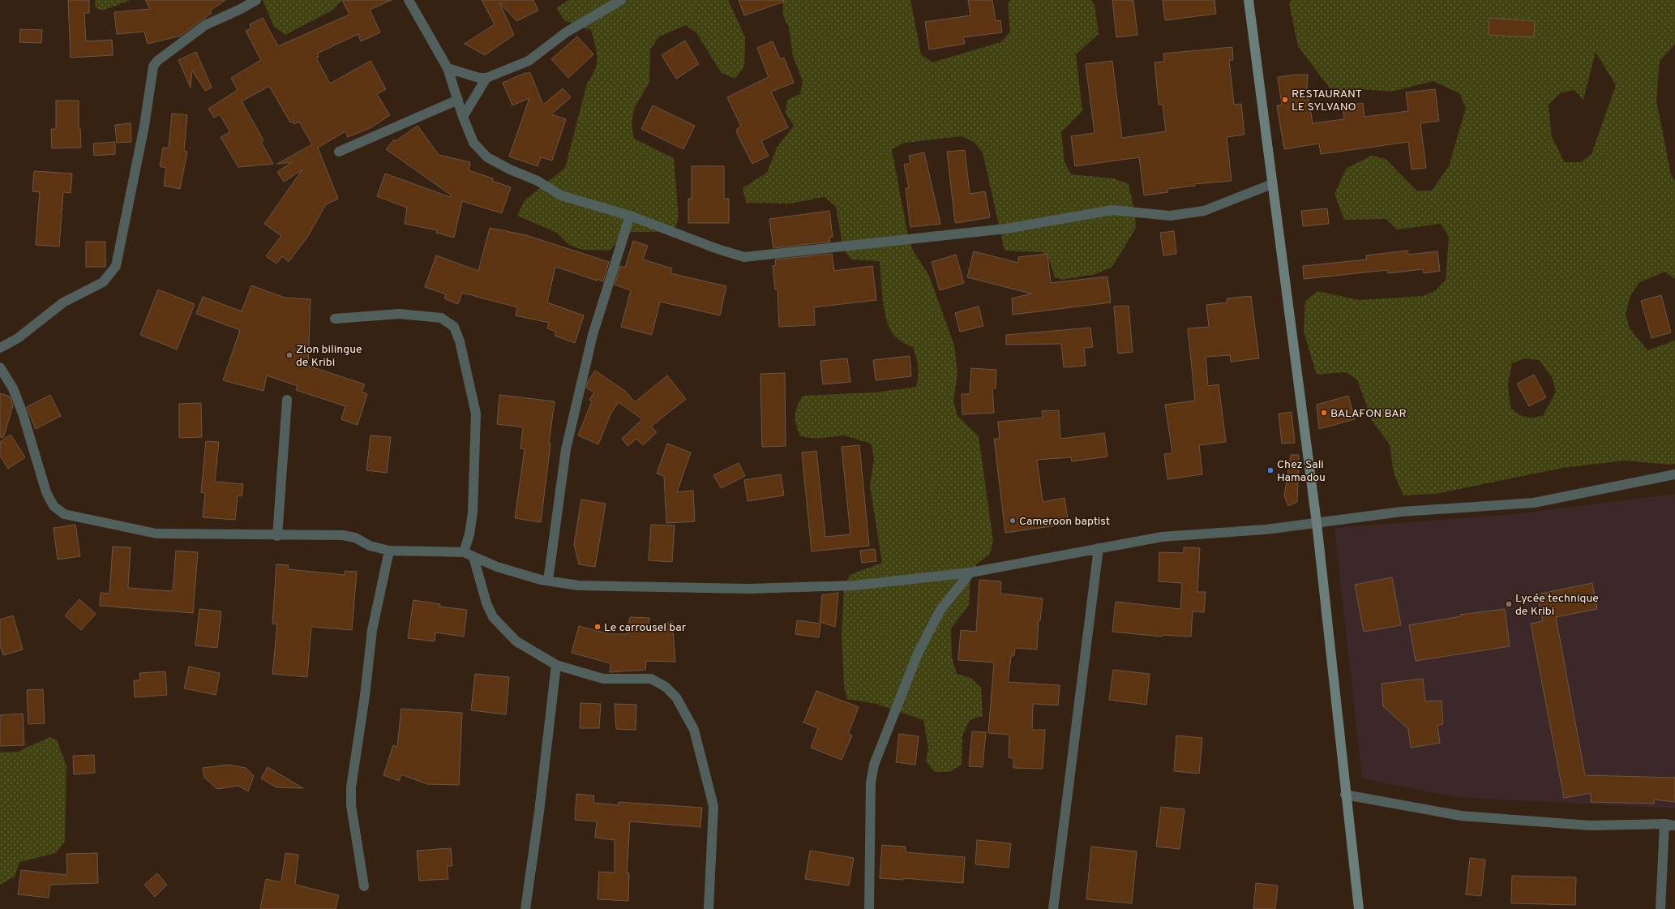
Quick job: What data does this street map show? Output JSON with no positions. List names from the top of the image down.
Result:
{
  "places": [
    "RESTAURANT LE SYLVANO",
    "Zion bilingue de Kribi",
    "BALAFON BAR",
    "Chez Sali Hamadou",
    "Cameroon baptist",
    "Lycée technique de Kribi",
    "Le carrousel bar"
  ]
}
